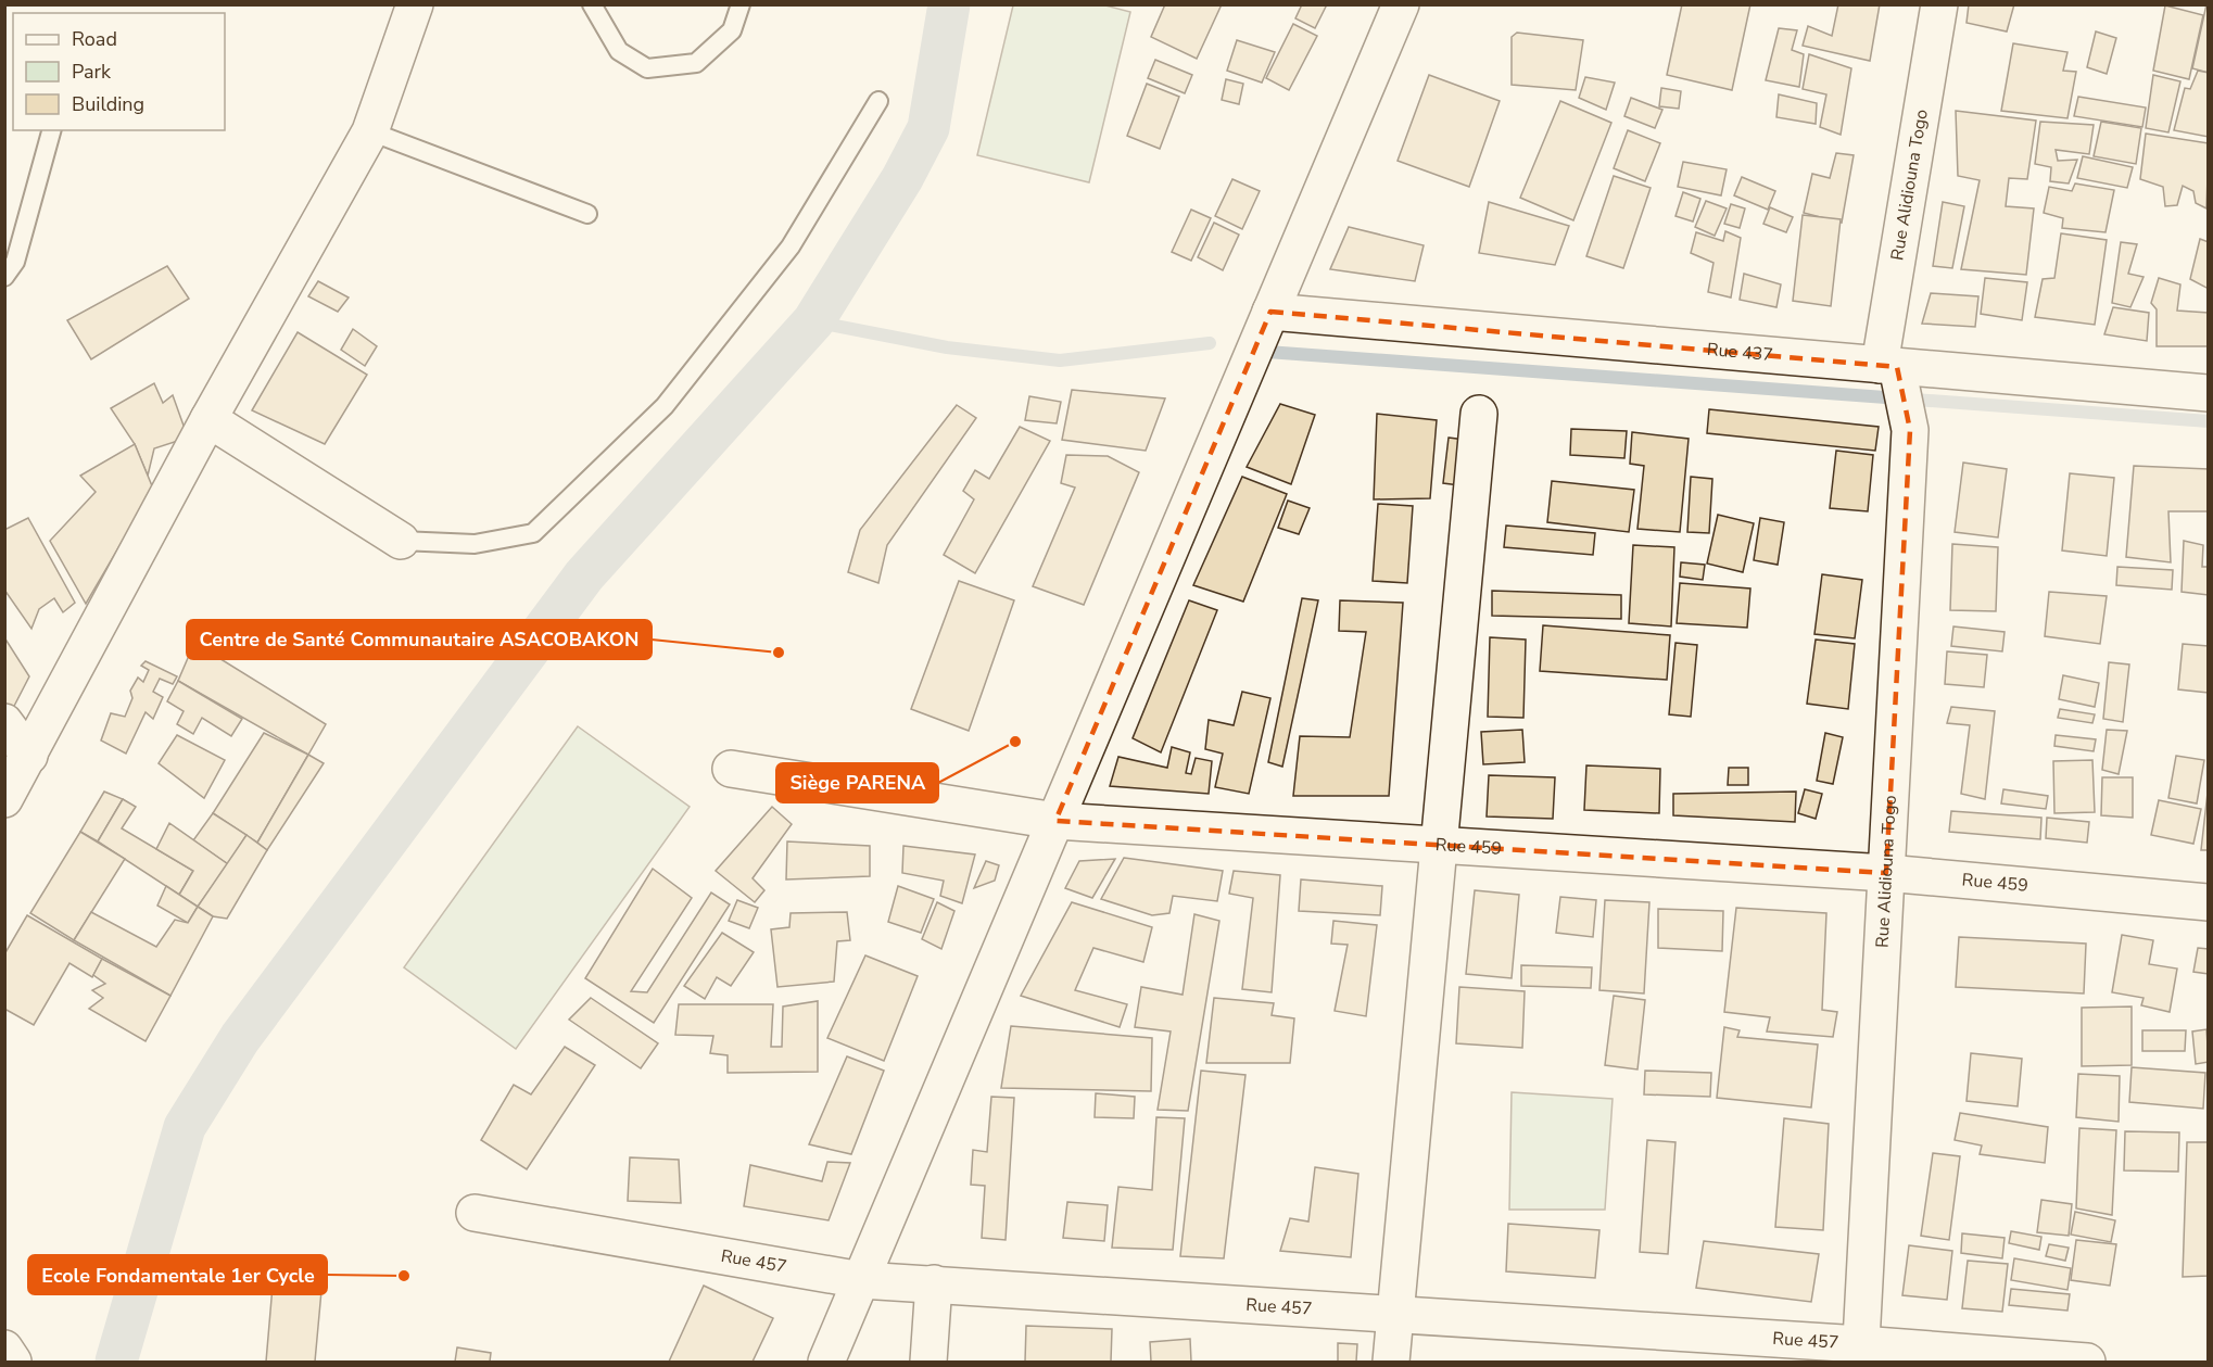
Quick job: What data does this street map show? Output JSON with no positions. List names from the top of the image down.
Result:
{
  "streets": {
    "street": [
      "Rue Alidiouna Togo",
      "Rue 437",
      "Rue 459",
      "Rue 457"
    ]
  },
  "crossings": [
    ["Rue Alidiouna Togo", "Rue 437"],
    ["Rue Alidiouna Togo", "Rue 459"],
    ["Rue Alidiouna Togo", "Rue 457"]
  ],
  "places": ["Centre de Santé Communautaire ASACOBAKON", "Siège PARENA", "Ecole Fondamentale 1er Cycle"],
  "legend": ["Road", "Park", "Building"]
}
